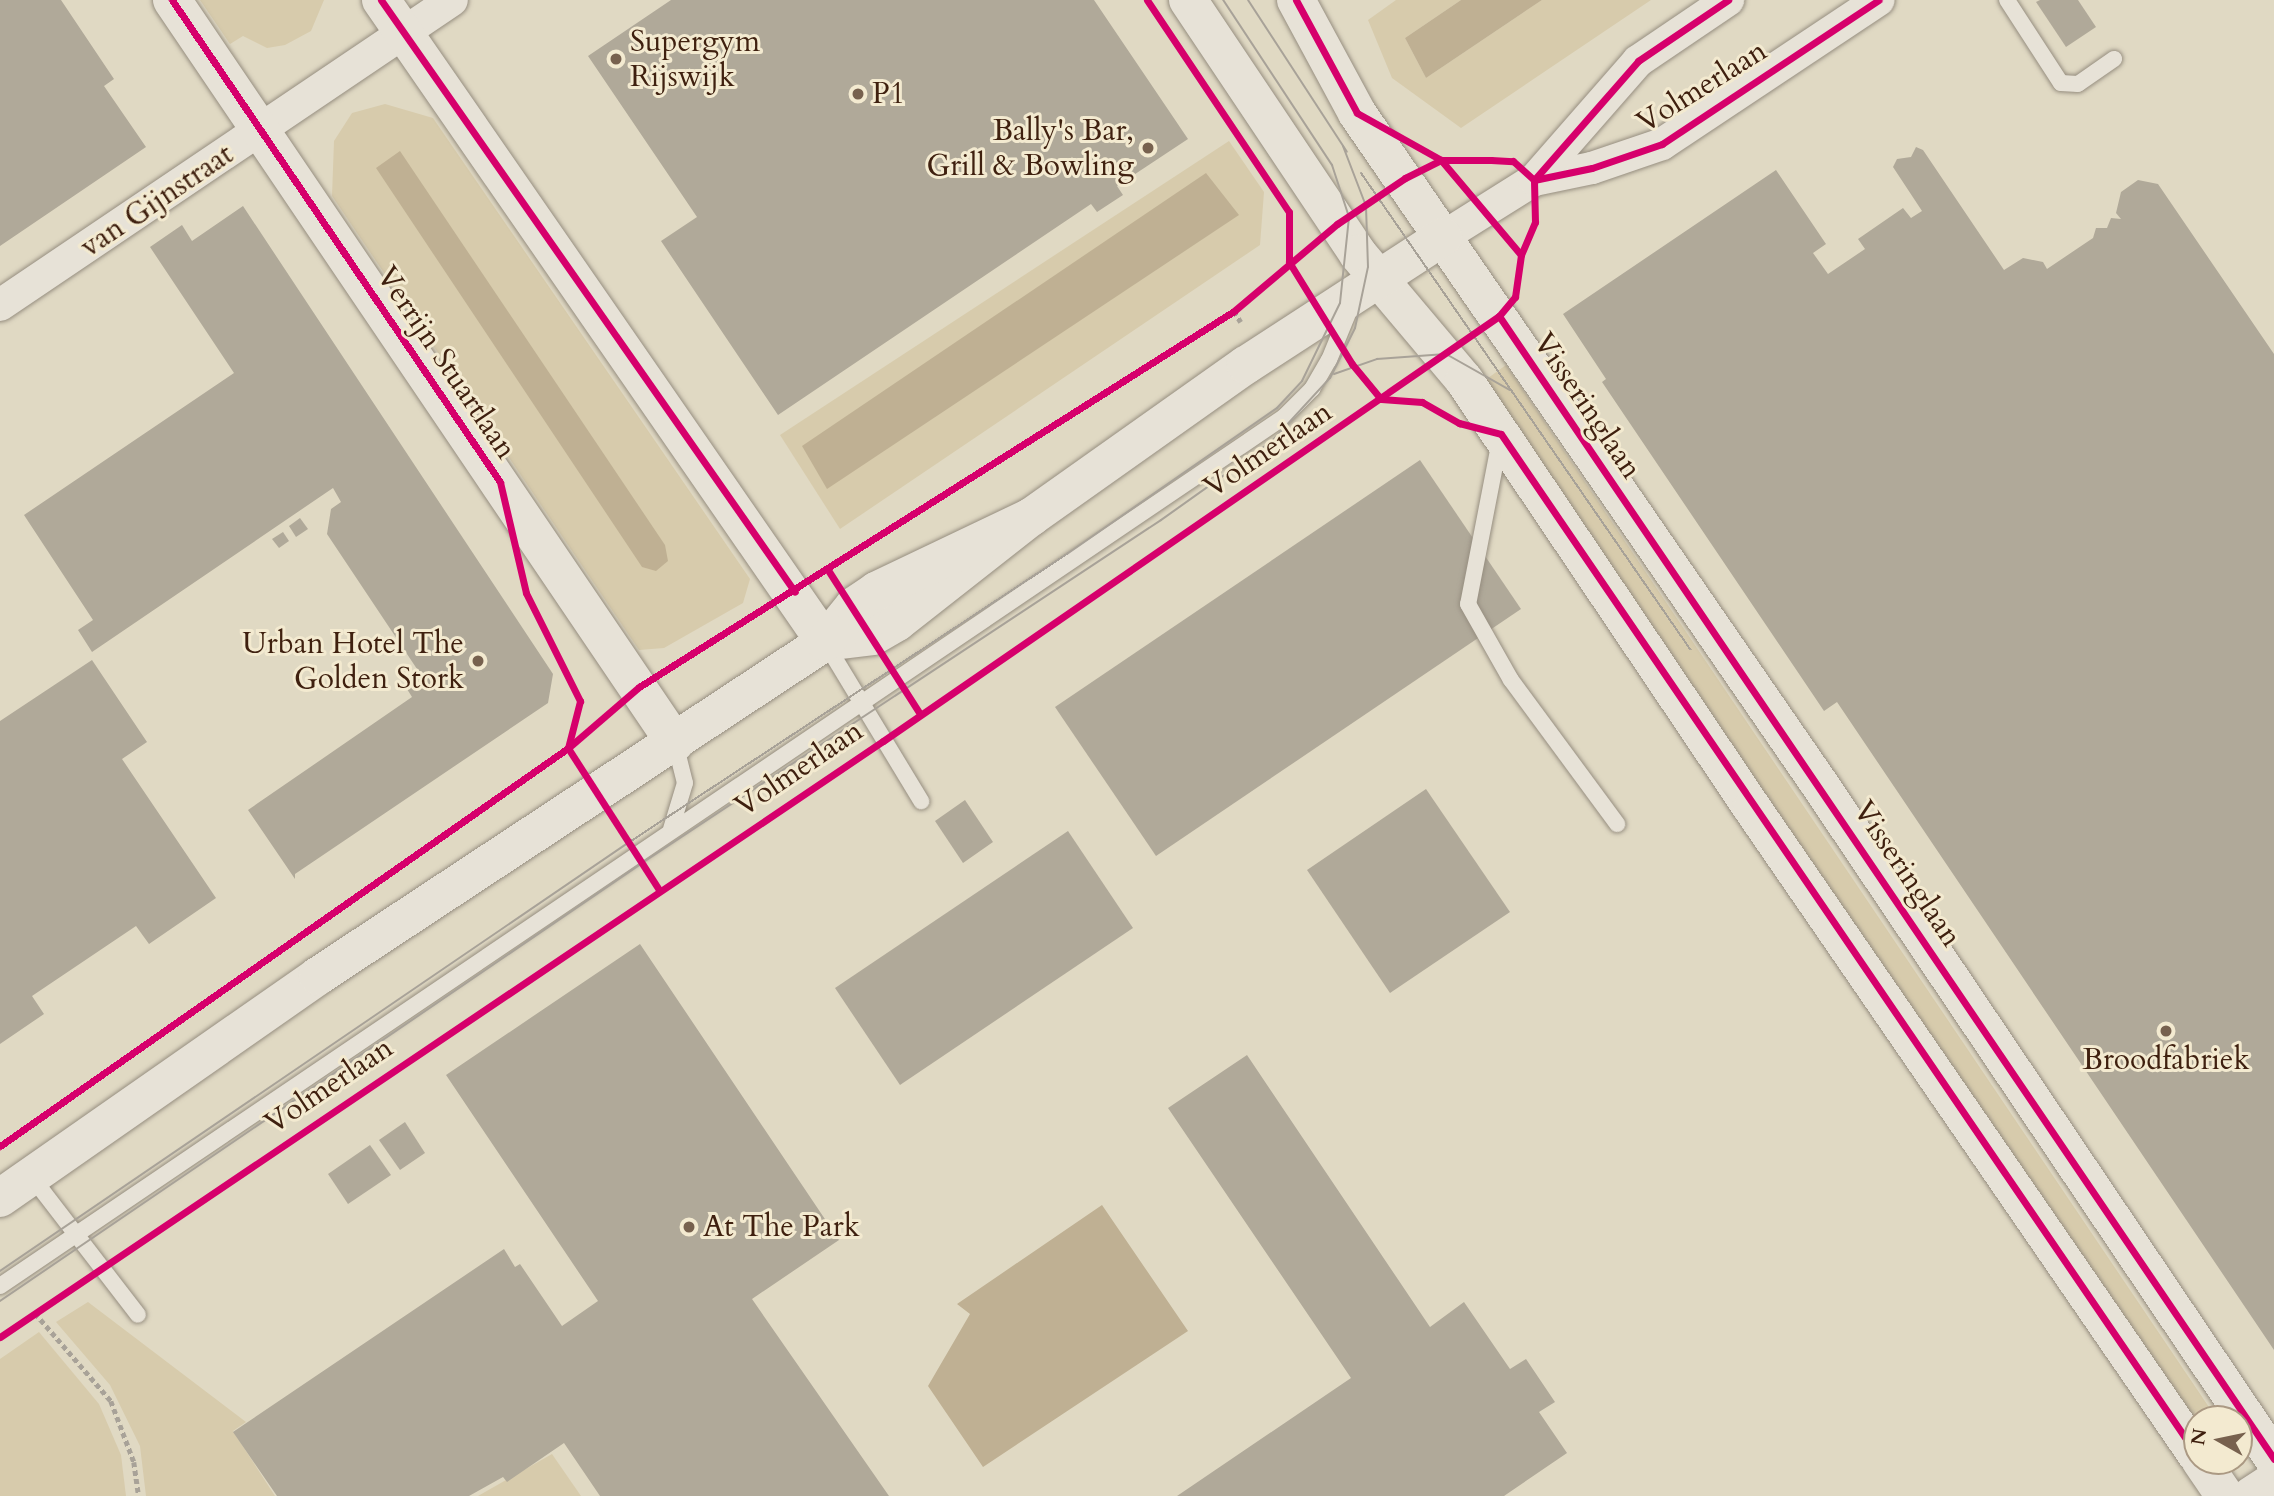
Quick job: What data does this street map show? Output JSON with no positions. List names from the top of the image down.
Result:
{
  "streets": {
    "street": [
      "Volmerlaan",
      "van Gijnstraat",
      "Verrijn Stuartlaan",
      "Visseringlaan"
    ]
  },
  "crossings": [
    ["Volmerlaan", "Verrijn Stuartlaan"],
    ["Volmerlaan", "Visseringlaan"],
    ["van Gijnstraat", "Verrijn Stuartlaan"]
  ],
  "places": [
    "Supergym Rijswijk",
    "P1",
    "Bally's Bar, Grill & Bowling",
    "Urban Hotel The Golden Stork",
    "Broodfabriek",
    "At The Park"
  ],
  "north": "left"
}
